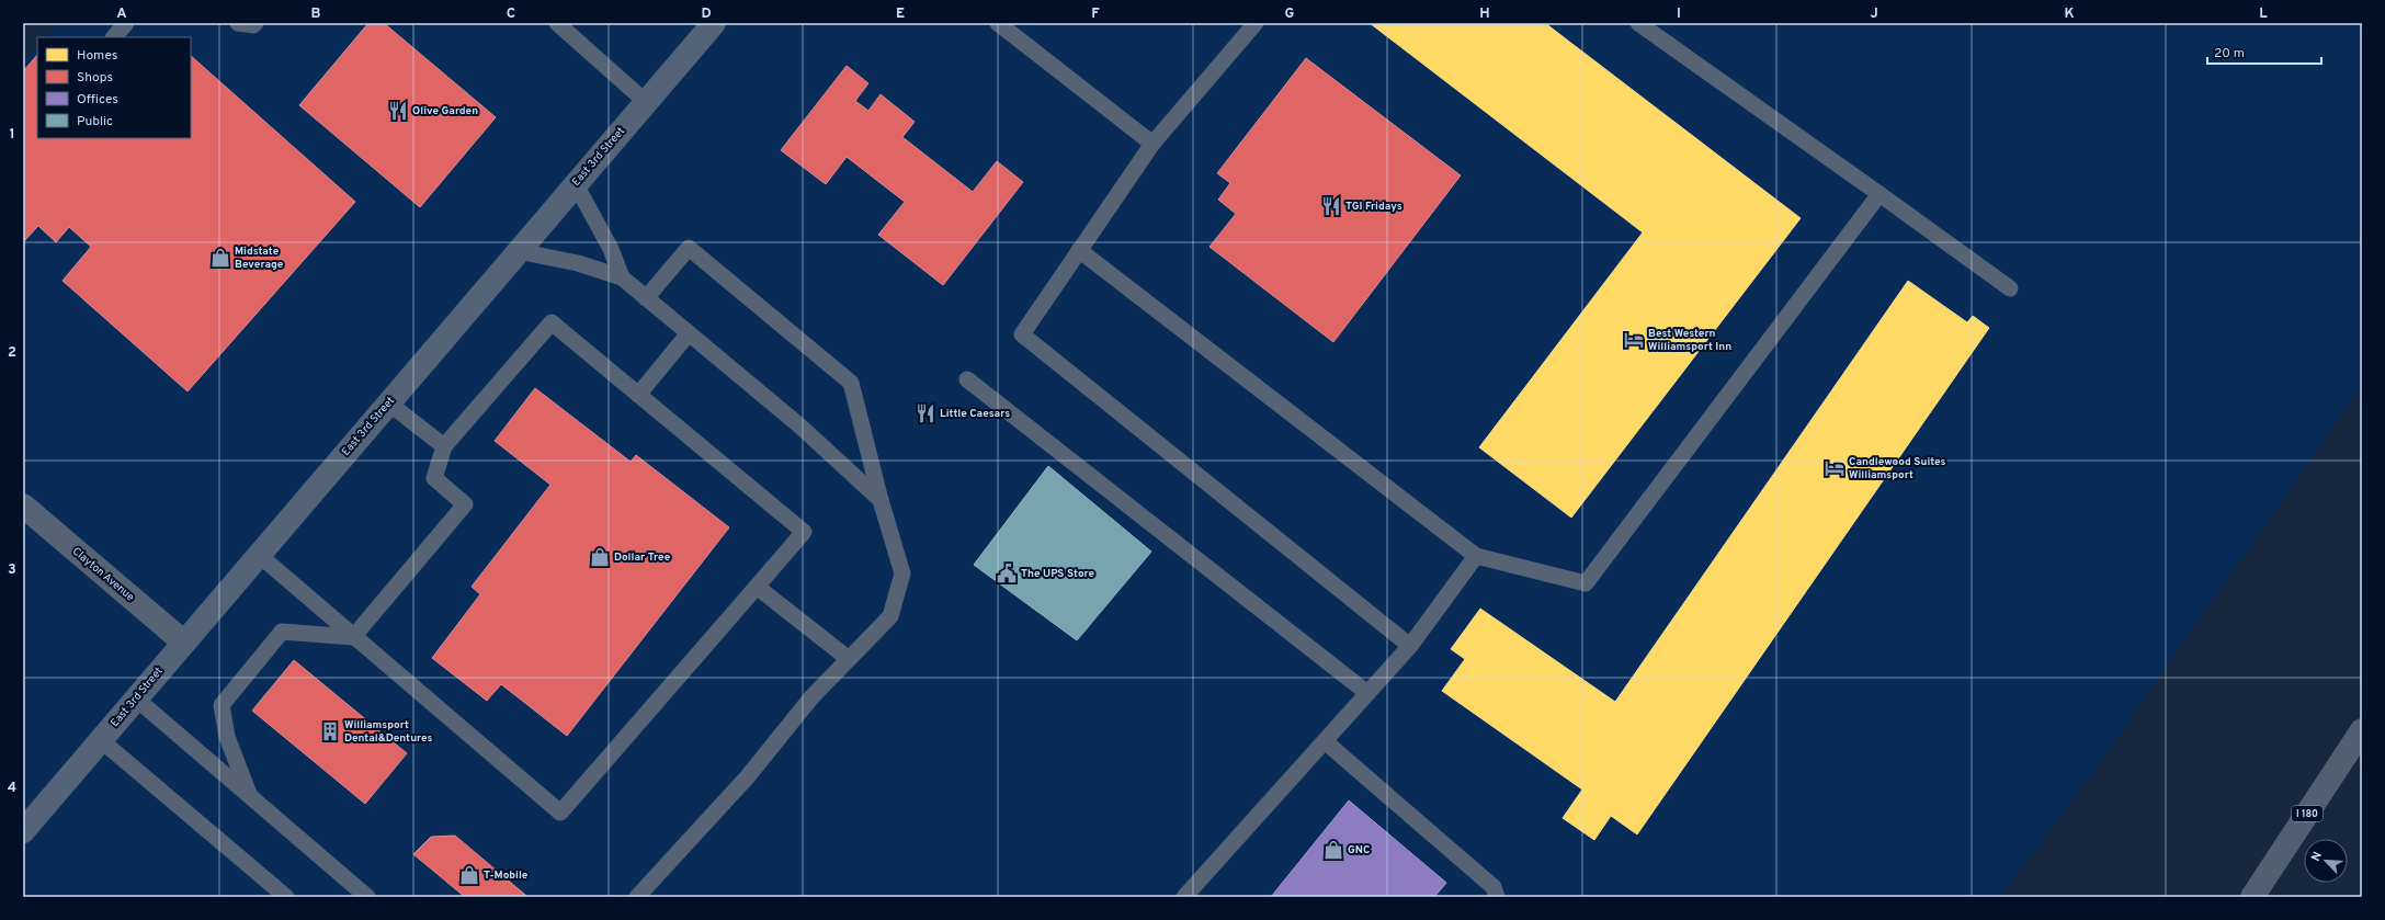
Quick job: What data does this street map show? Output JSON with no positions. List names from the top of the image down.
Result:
{
  "streets": {
    "highway": ["I 180"],
    "main road": ["East 3rd Street"],
    "street": ["Clayton Avenue"]
  },
  "crossings": [
    ["East 3rd Street", "Clayton Avenue"]
  ],
  "places": {
    "restaurant": ["Olive Garden", "TGI Fridays", "Little Caesars"],
    "shop": [
      "Midstate Beverage",
      "Dollar Tree",
      "GNC",
      "T-Mobile"
    ],
    "hotel": ["Best Western Williamsport Inn", "Candlewood Suites Williamsport"],
    "public building": ["The UPS Store"],
    "building": ["Williamsport Dental&Dentures"]
  },
  "legend": [
    "Homes",
    "Shops",
    "Offices",
    "Public"
  ],
  "scale_bar": "20 m",
  "north": "top left",
  "grid": {
    "columns": [
      "A",
      "B",
      "C",
      "D",
      "E",
      "F",
      "G",
      "H",
      "I",
      "J",
      "K",
      "L"
    ],
    "rows": [
      "1",
      "2",
      "3",
      "4"
    ]
  }
}
